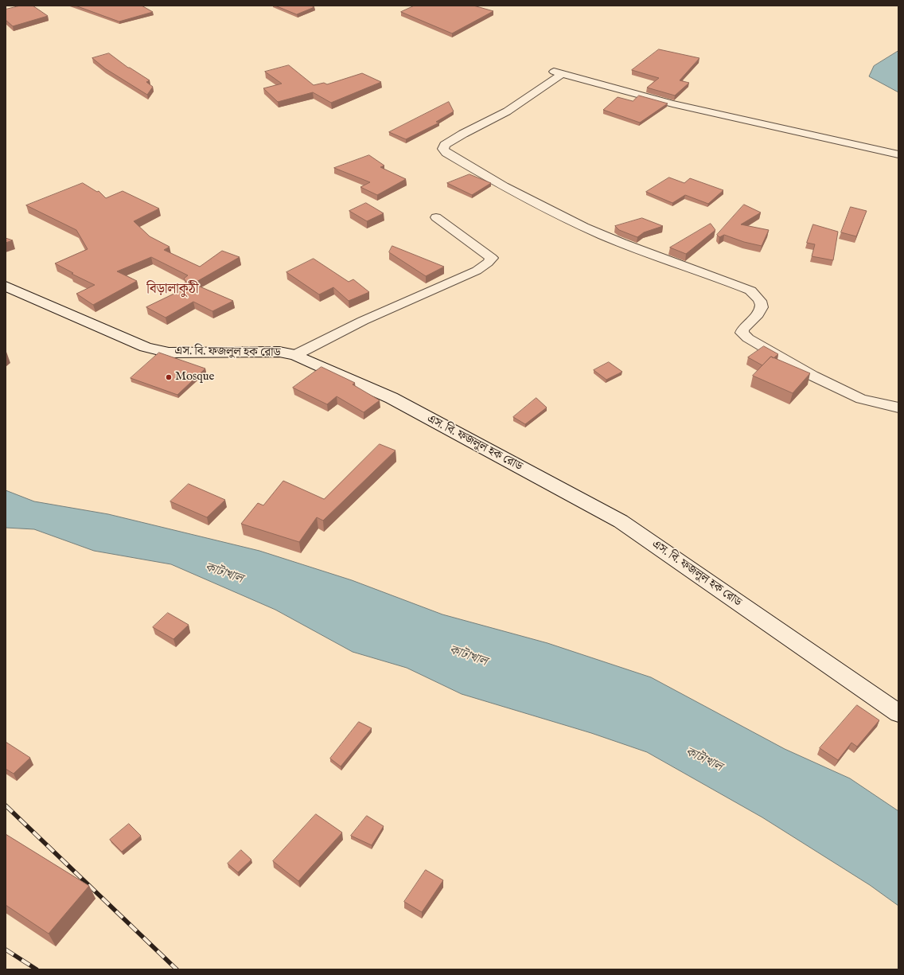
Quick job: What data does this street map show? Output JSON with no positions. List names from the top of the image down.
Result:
{
  "streets": {
    "main road": ["এস. বি. ফজলুল হক রোড"]
  },
  "districts": ["বিড়ালাকুঠী"],
  "water": ["কাটাখাল"],
  "places": ["Mosque"]
}
